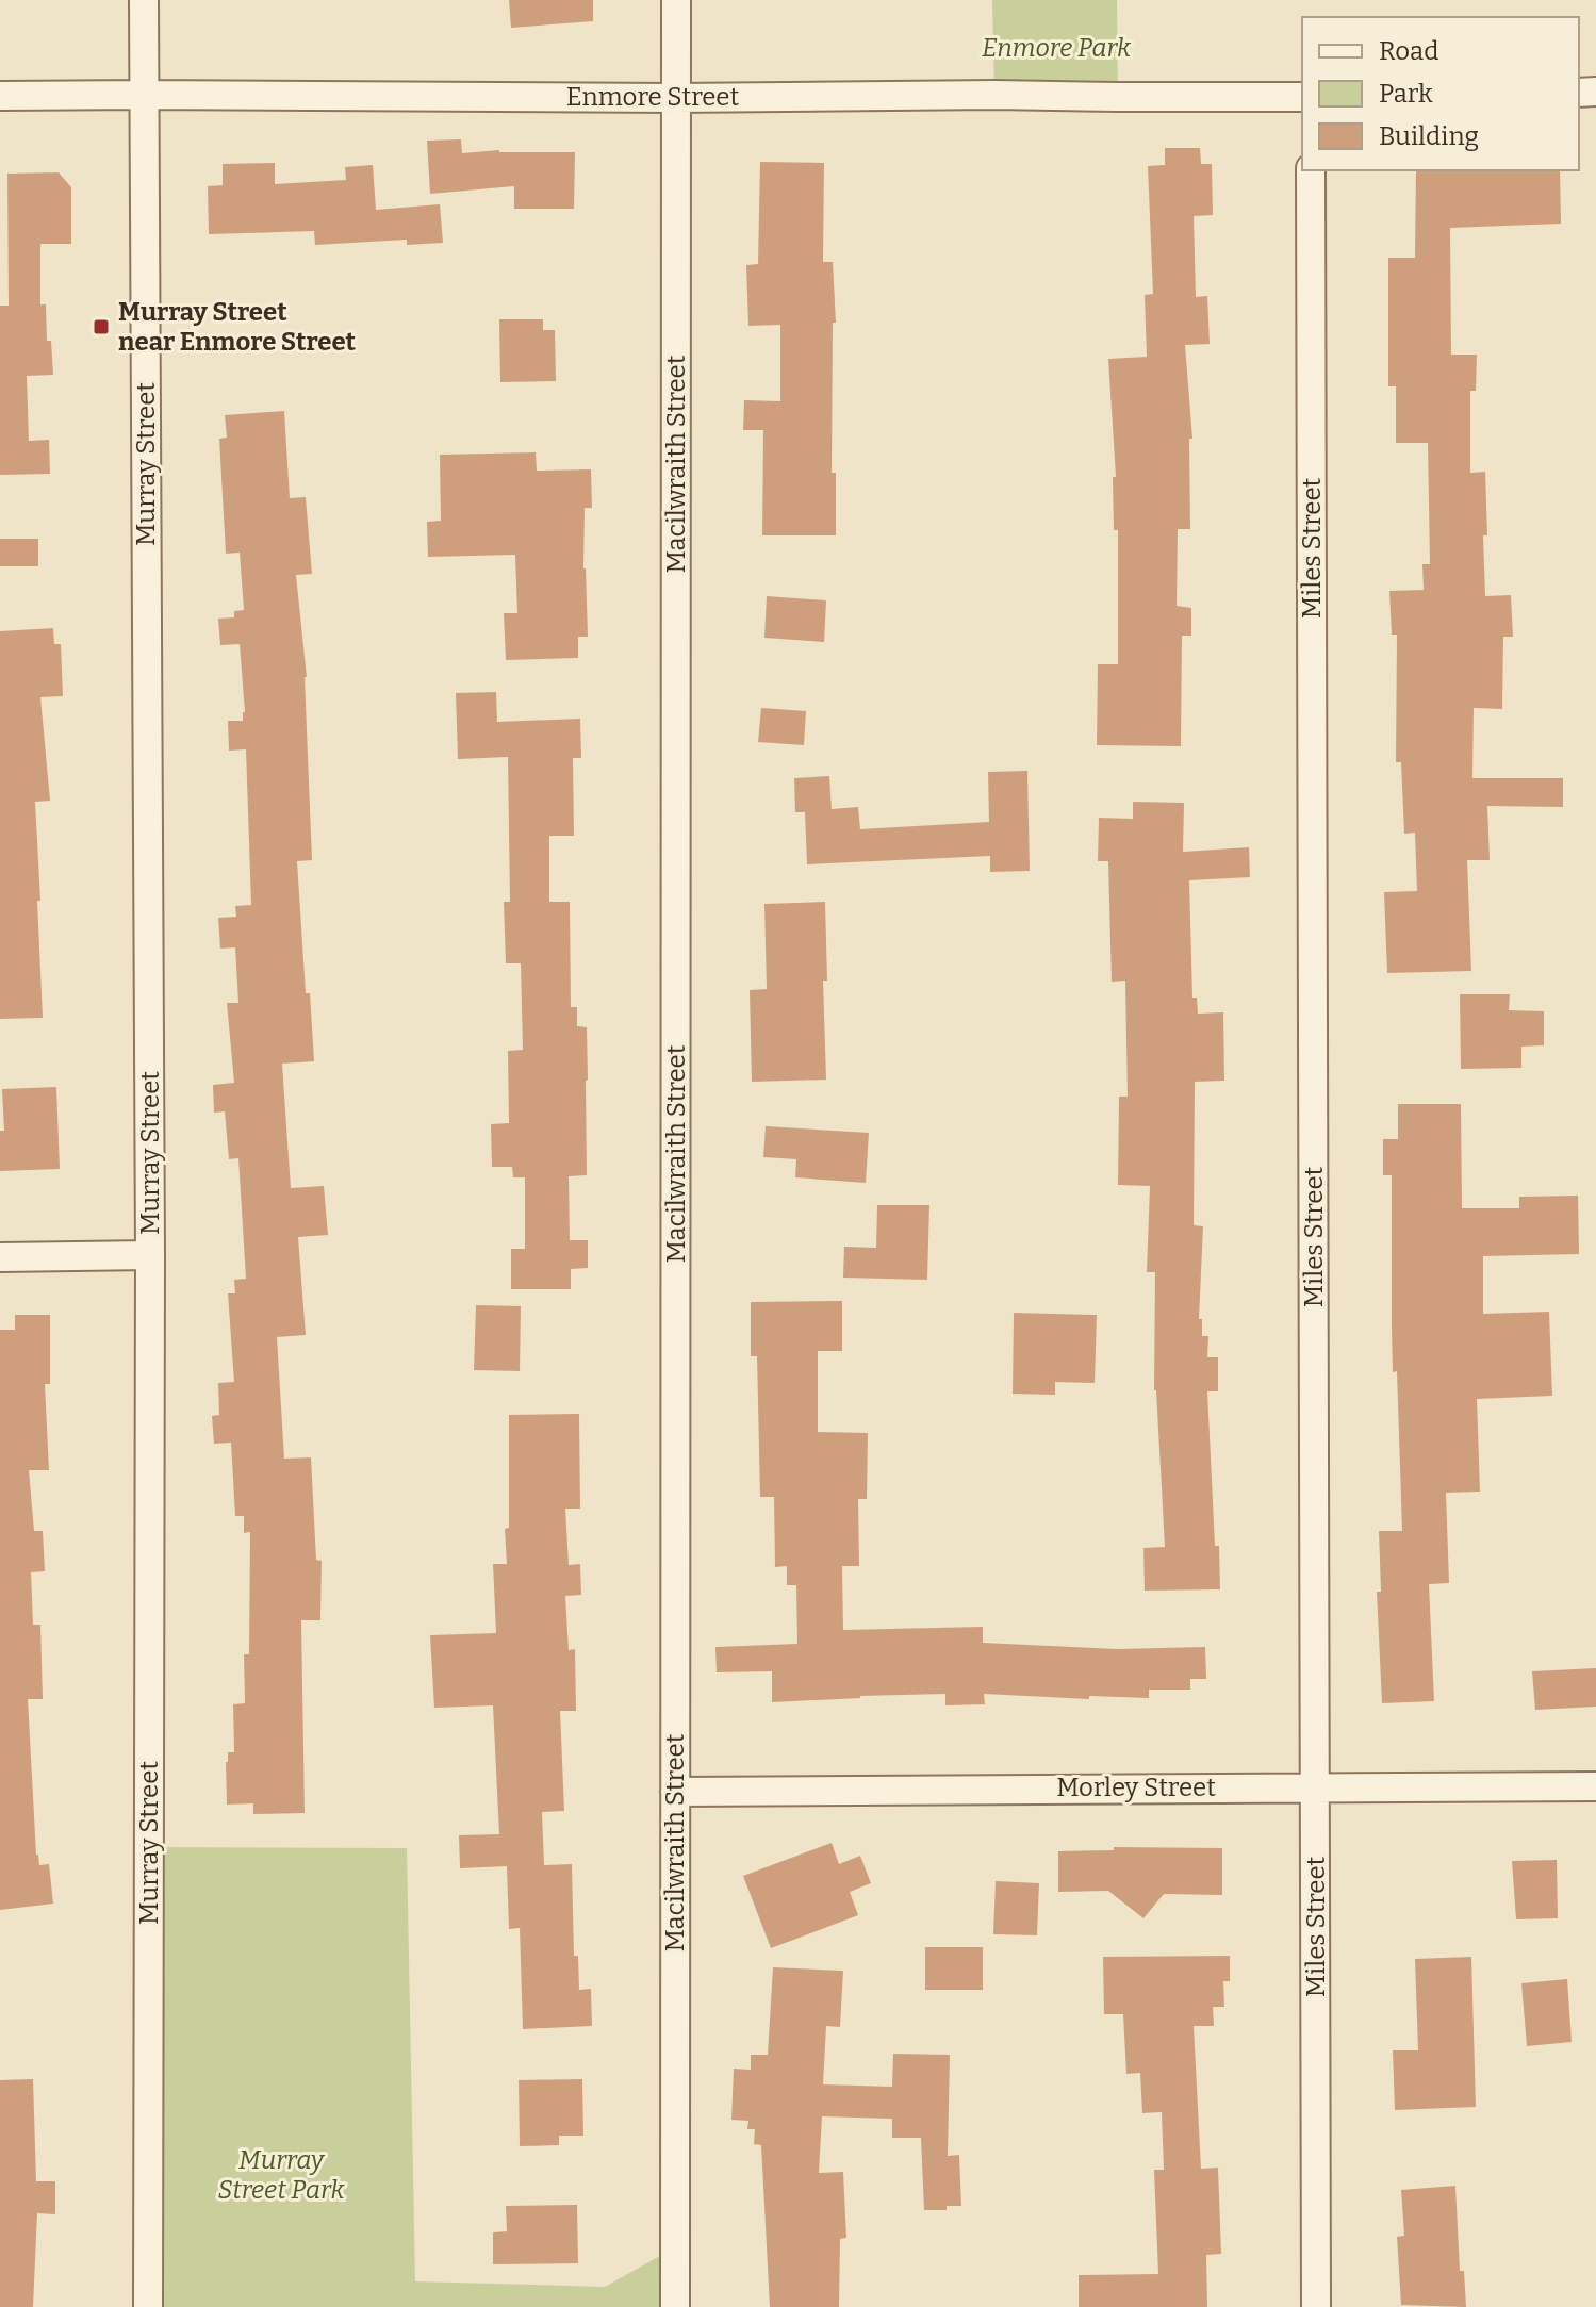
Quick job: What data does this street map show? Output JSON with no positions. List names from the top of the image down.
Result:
{
  "streets": {
    "street": [
      "Enmore Street",
      "Murray Street",
      "Macilwraith Street",
      "Miles Street",
      "Morley Street"
    ]
  },
  "crossings": [
    ["Enmore Street", "Murray Street"],
    ["Enmore Street", "Macilwraith Street"],
    ["Macilwraith Street", "Morley Street"],
    ["Miles Street", "Morley Street"]
  ],
  "parks": ["Enmore Park", "Murray Street Park"],
  "places": {
    "transit": ["Murray Street near Enmore Street"]
  },
  "legend": ["Road", "Park", "Building"]
}
